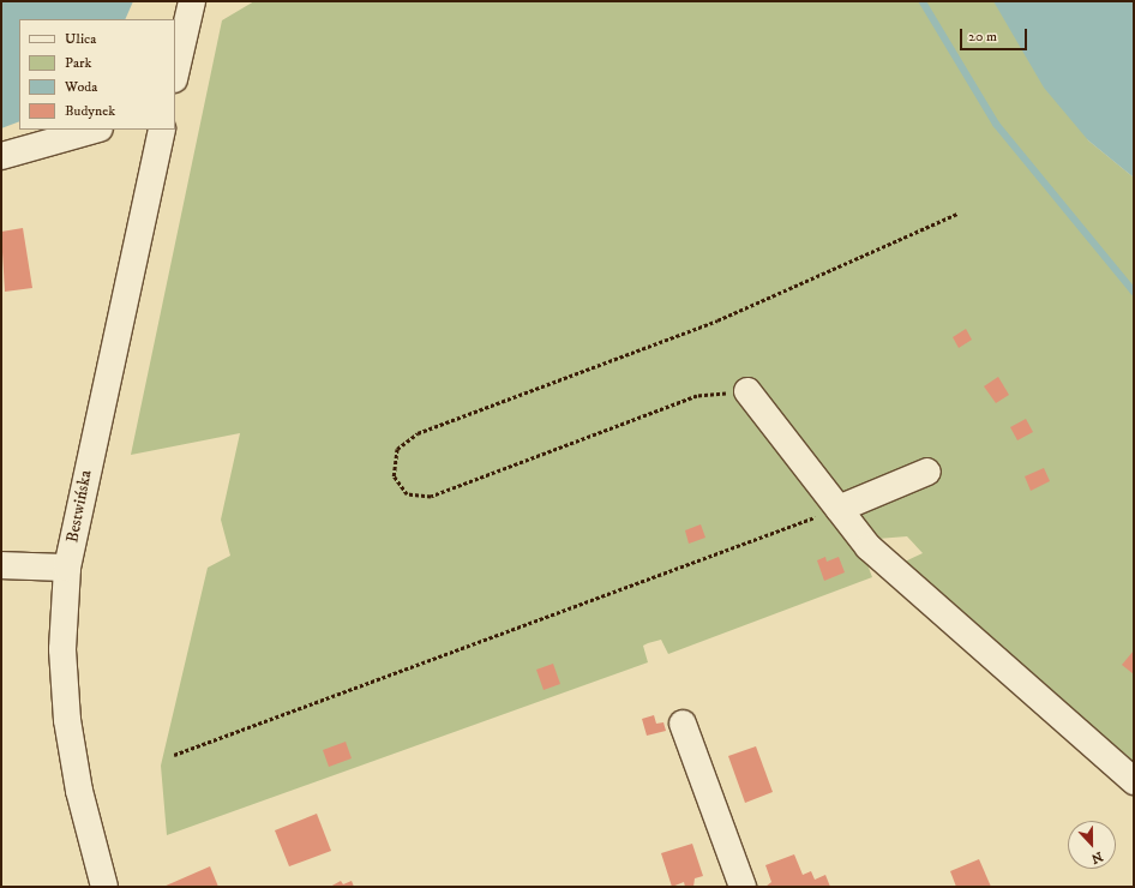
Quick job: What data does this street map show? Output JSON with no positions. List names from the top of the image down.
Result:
{
  "streets": {
    "street": ["Bestwińska"]
  },
  "legend": [
    "Ulica",
    "Park",
    "Woda",
    "Budynek"
  ],
  "scale_bar": "20 m",
  "north": "bottom"
}
